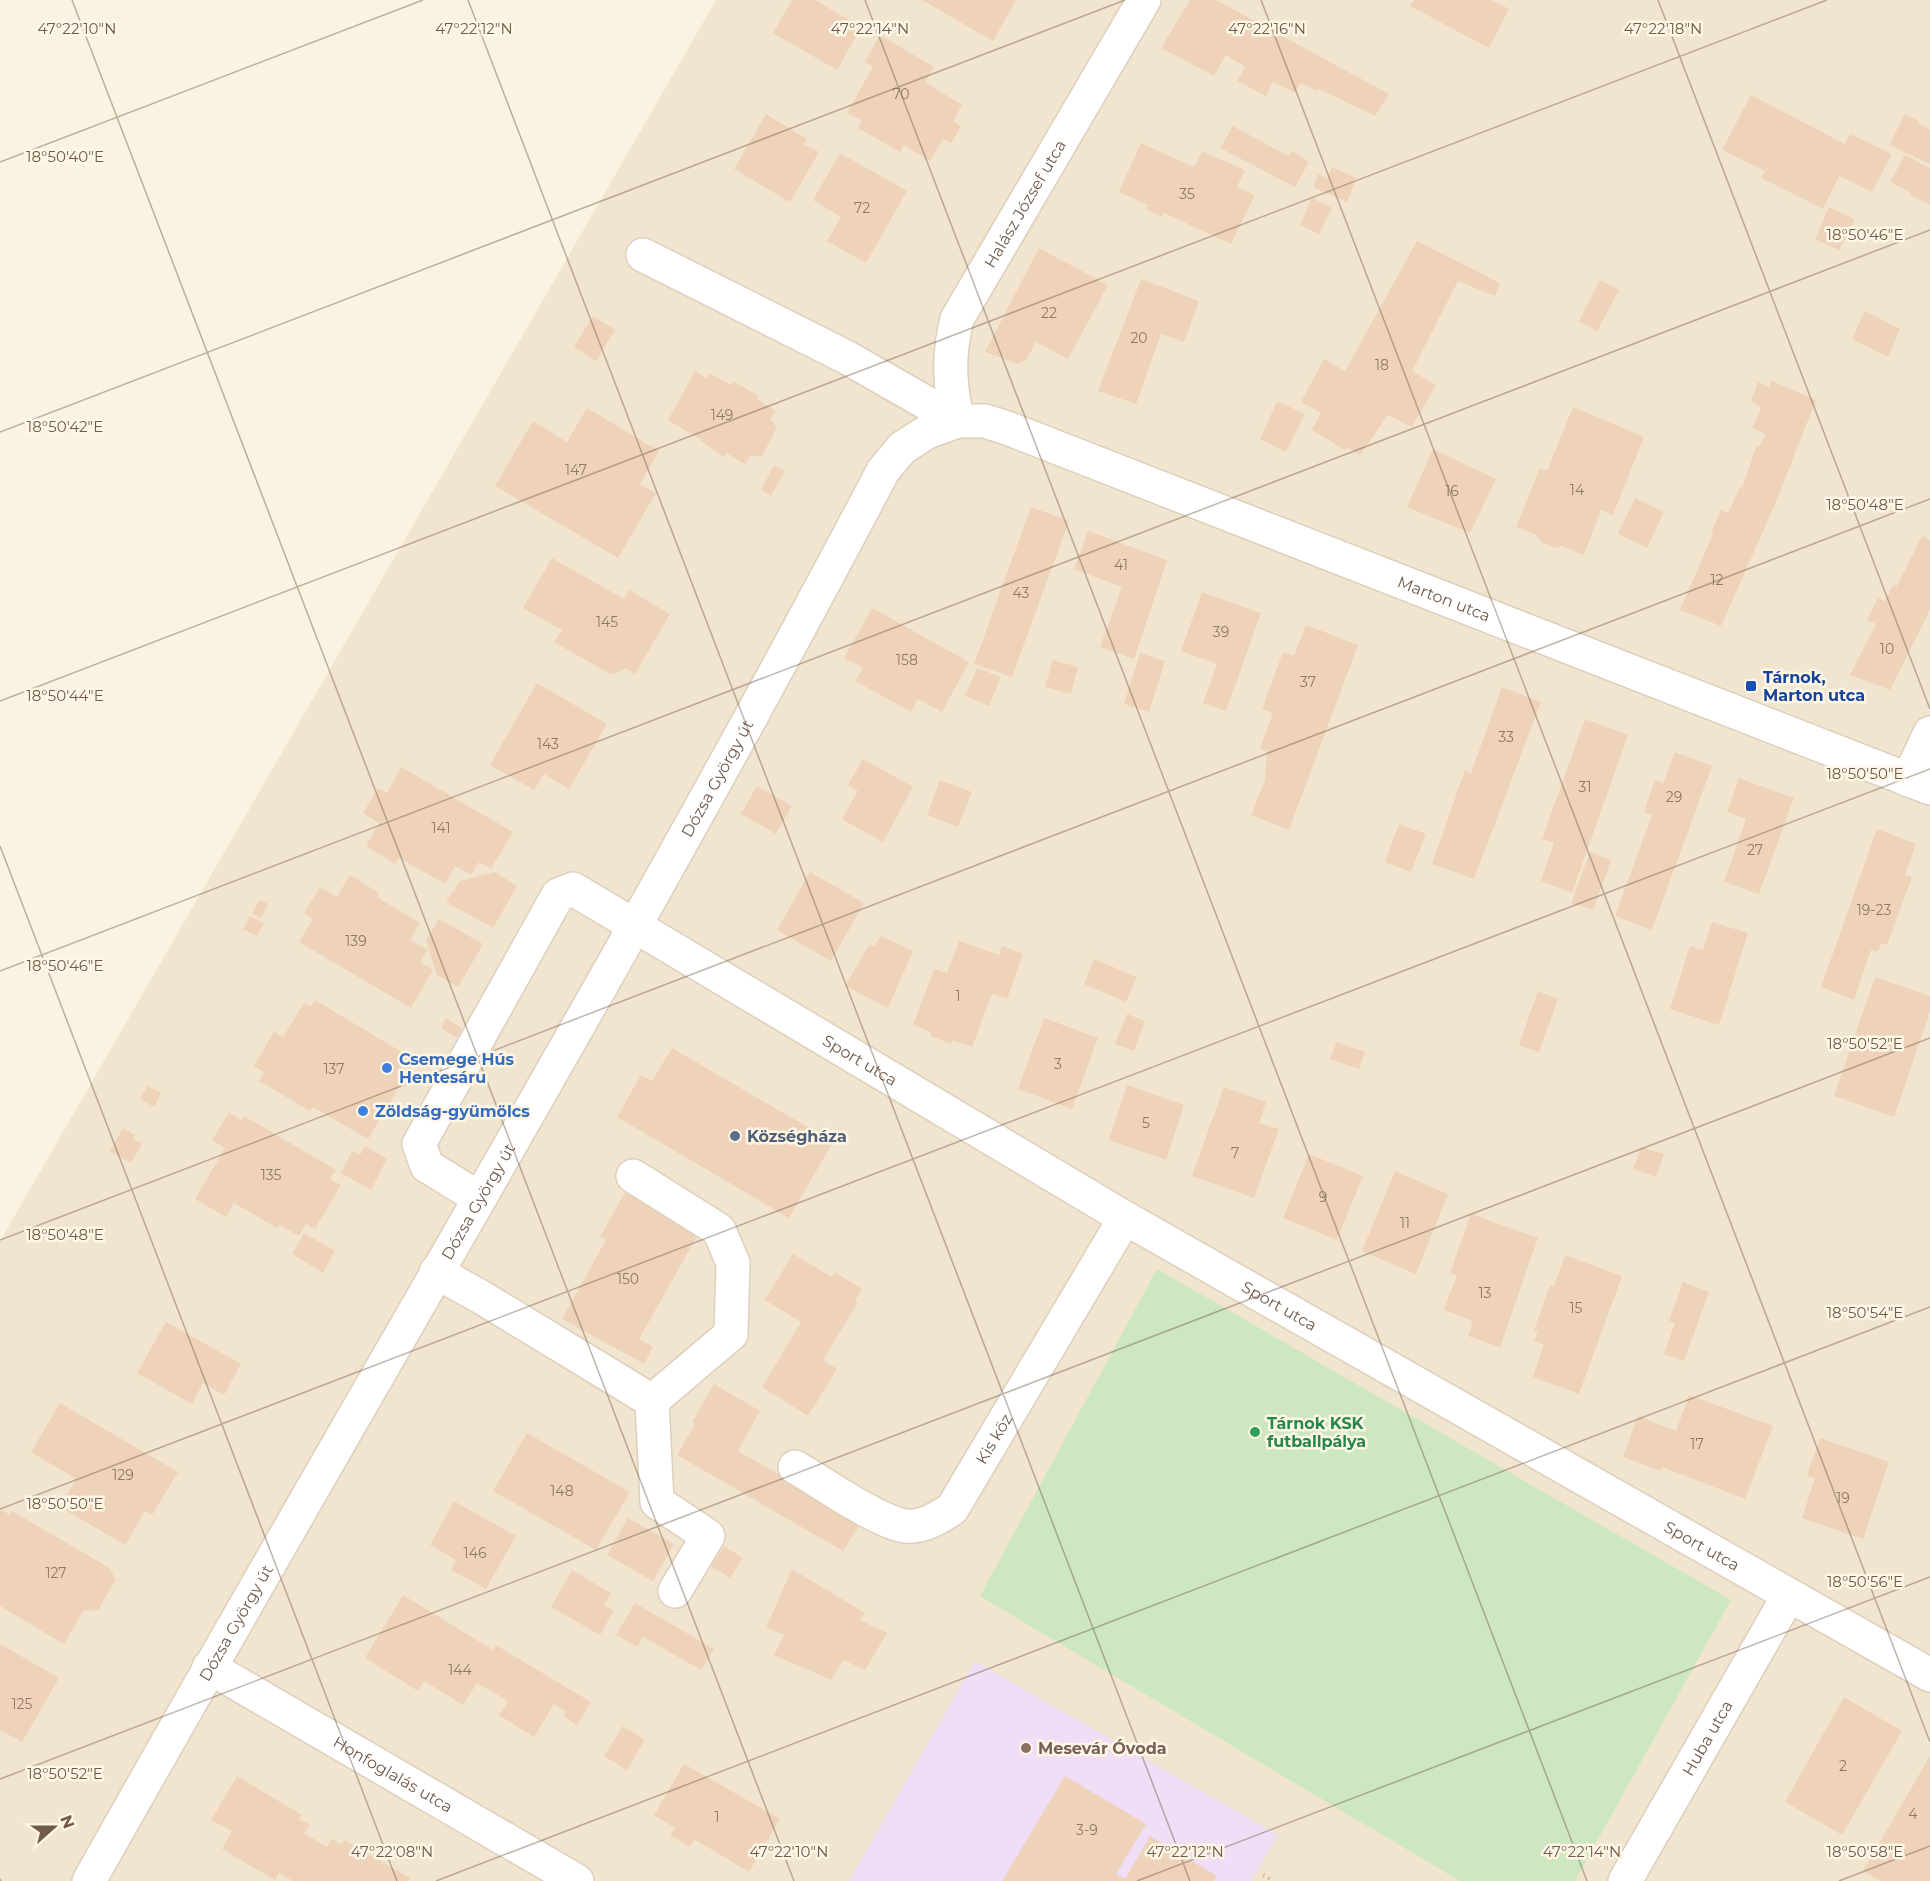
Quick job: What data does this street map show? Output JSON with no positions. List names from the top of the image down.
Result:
{
  "streets": {
    "street": [
      "Halász József utca",
      "Marton utca",
      "Dózsa György út",
      "Sport utca",
      "Kis köz",
      "Huba utca",
      "Honfoglalás utca"
    ]
  },
  "crossings": [
    ["Halász József utca", "Marton utca"],
    ["Halász József utca", "Dózsa György út"],
    ["Marton utca", "Dózsa György út"],
    ["Dózsa György út", "Sport utca"],
    ["Dózsa György út", "Honfoglalás utca"],
    ["Sport utca", "Kis köz"],
    ["Sport utca", "Huba utca"]
  ],
  "places": {
    "transit": ["Tárnok, Marton utca"],
    "other": [
      "Csemege Hús Hentesáru",
      "Zöldság-gyümölcs",
      "Községháza",
      "Tárnok KSK futballpálya",
      "Mesevár Óvoda"
    ]
  },
  "house_numbers": [
    "70",
    "35",
    "72",
    "22",
    "20",
    "18",
    "149",
    "147",
    "14",
    "16",
    "41",
    "12",
    "43",
    "145",
    "39",
    "10",
    "158",
    "37",
    "33",
    "143",
    "31",
    "29",
    "141",
    "27",
    "19-23",
    "139",
    "1",
    "3",
    "137",
    "5",
    "7",
    "135",
    "9",
    "11",
    "150",
    "13",
    "15",
    "17",
    "129",
    "148",
    "19",
    "146",
    "127",
    "144",
    "125",
    "2",
    "4",
    "1",
    "3-9"
  ],
  "north": "right",
  "coordinates": [
    "47°22'16\"N",
    "47°22'10\"N",
    "47°22'12\"N",
    "47°22'14\"N",
    "47°22'18\"N",
    "18°50'40\"E",
    "18°50'46\"E",
    "18°50'42\"E",
    "18°50'48\"E",
    "18°50'44\"E",
    "18°50'50\"E",
    "18°50'52\"E",
    "18°50'54\"E",
    "18°50'56\"E",
    "18°50'58\"E",
    "47°22'08\"N"
  ]
}
